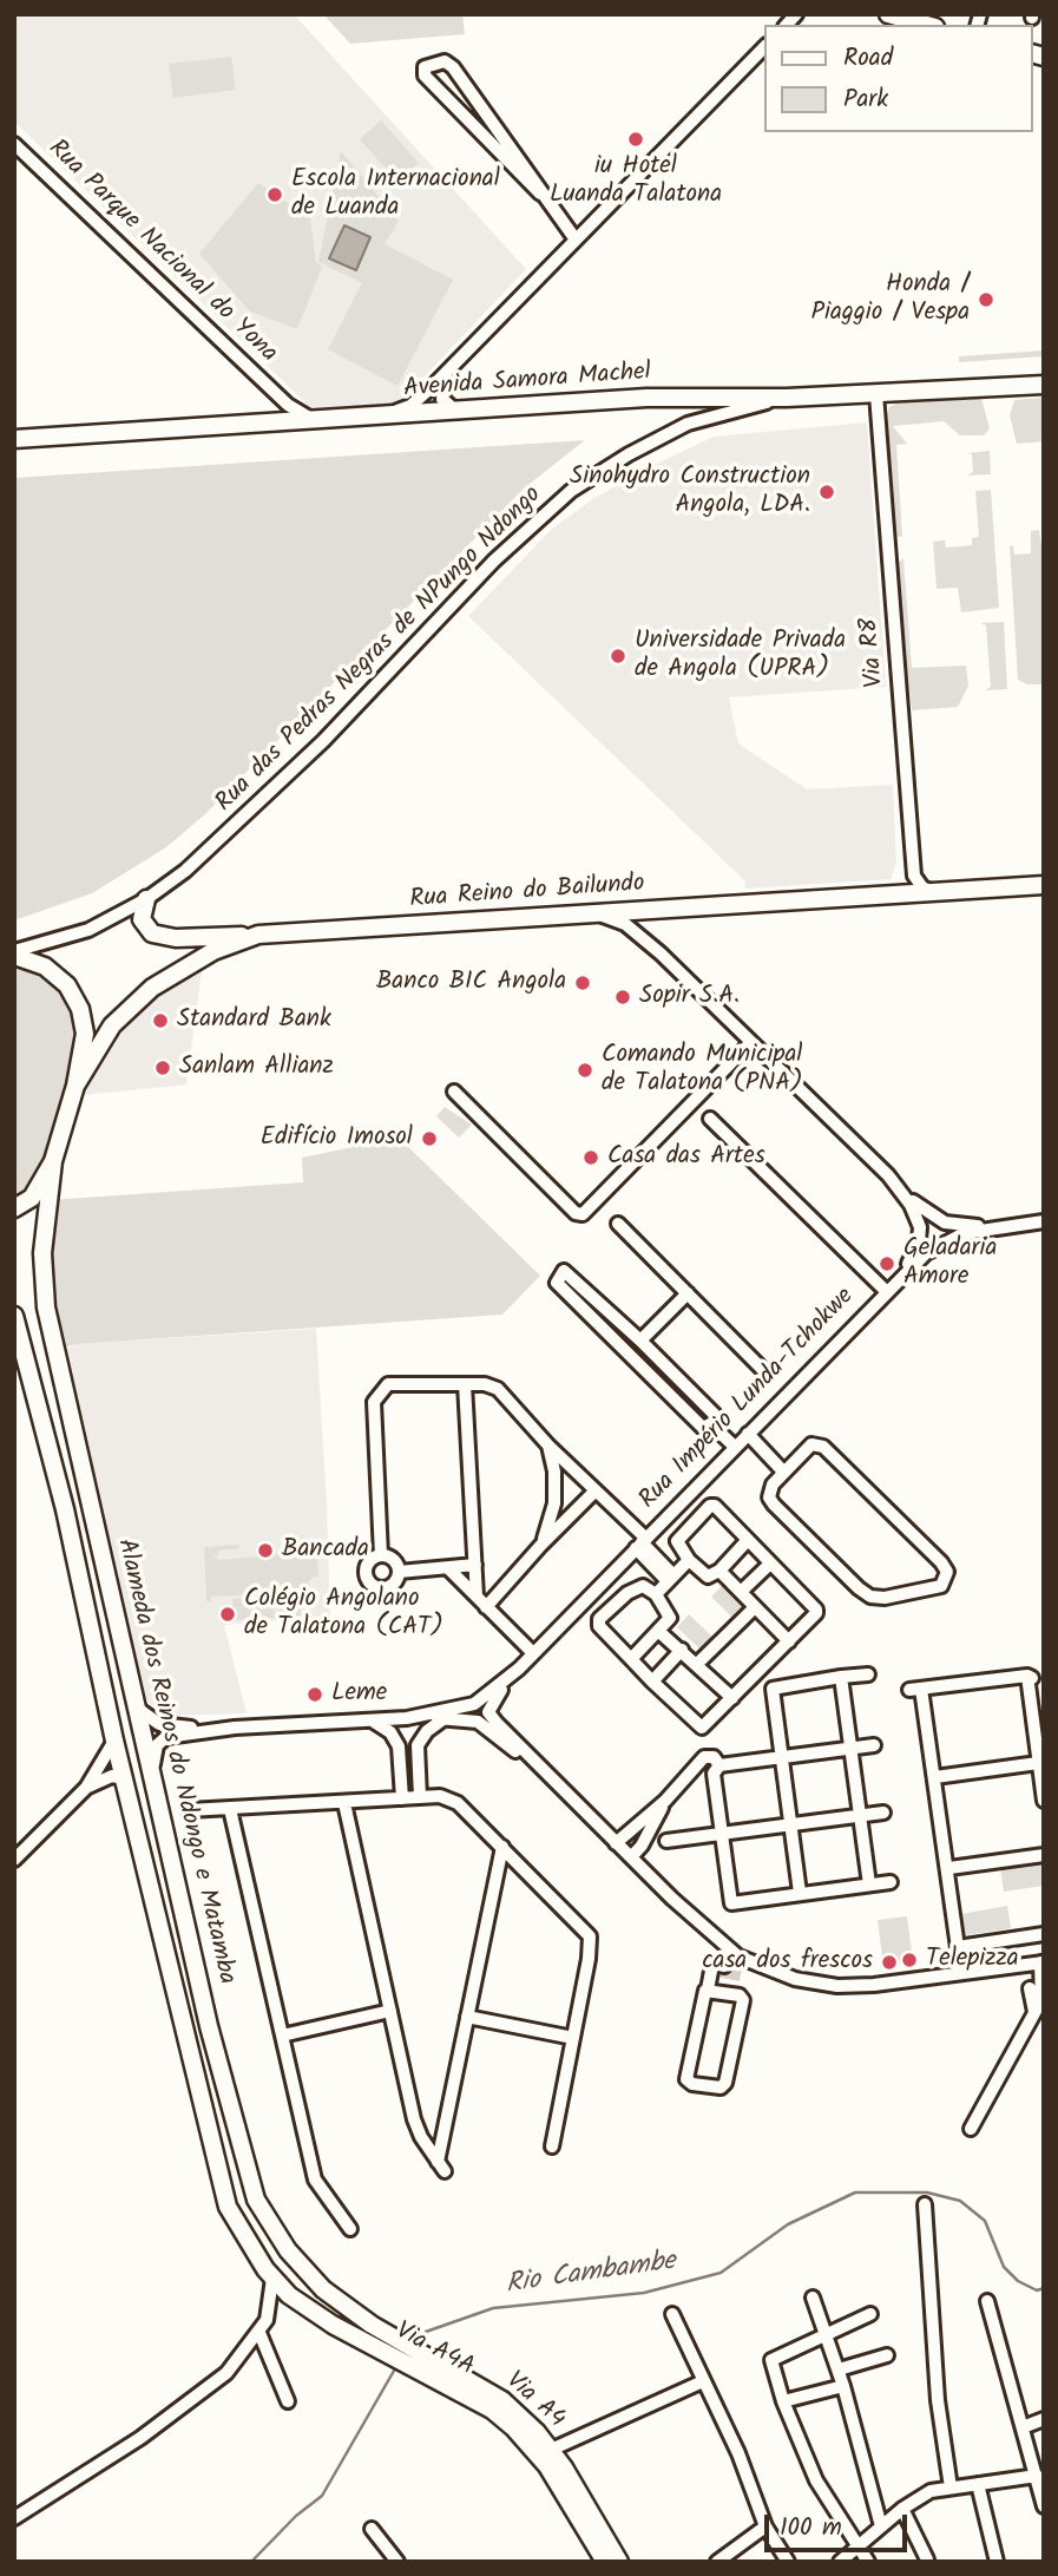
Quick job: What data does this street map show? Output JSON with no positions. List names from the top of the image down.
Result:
{
  "streets": {
    "main road": [
      "Avenida Samora Machel",
      "Rua Reino do Bailundo",
      "Alameda dos Reinos do Ndongo e Matamba",
      "Via A4A",
      "Via A4"
    ],
    "street": [
      "Rua Parque Nacional do Yona",
      "Rua das Pedras Negras de NPungo Ndongo",
      "Via R8",
      "Rua Império Lunda-Tchokwe"
    ]
  },
  "crossings": [
    ["Rua Parque Nacional do Yona", "Avenida Samora Machel"],
    ["Avenida Samora Machel", "Rua das Pedras Negras de NPungo Ndongo"],
    ["Avenida Samora Machel", "Via R8"],
    ["Via R8", "Rua Reino do Bailundo"],
    ["Rua Império Lunda-Tchokwe", "Alameda dos Reinos do Ndongo e Matamba"],
    ["Alameda dos Reinos do Ndongo e Matamba", "Via A4A"],
    ["Alameda dos Reinos do Ndongo e Matamba", "Via A4"],
    ["Via A4A", "Via A4"]
  ],
  "water": ["Rio Cambambe"],
  "places": [
    "iu Hotel Luanda Talatona",
    "Escola Internacional de Luanda",
    "Honda / Piaggio / Vespa",
    "Sinohydro Construction Angola, LDA.",
    "Universidade Privada de Angola (UPRA)",
    "Banco BIC Angola",
    "Sopir S.A.",
    "Standard Bank",
    "Sanlam Allianz",
    "Comando Municipal de Talatona (PNA)",
    "Edifício Imosol",
    "Casa das Artes",
    "Geladaria Amore",
    "Bancada",
    "Colégio Angolano de Talatona (CAT)",
    "Leme",
    "Telepizza",
    "casa dos frescos"
  ],
  "legend": ["Road", "Park"],
  "scale_bar": "100 m"
}
